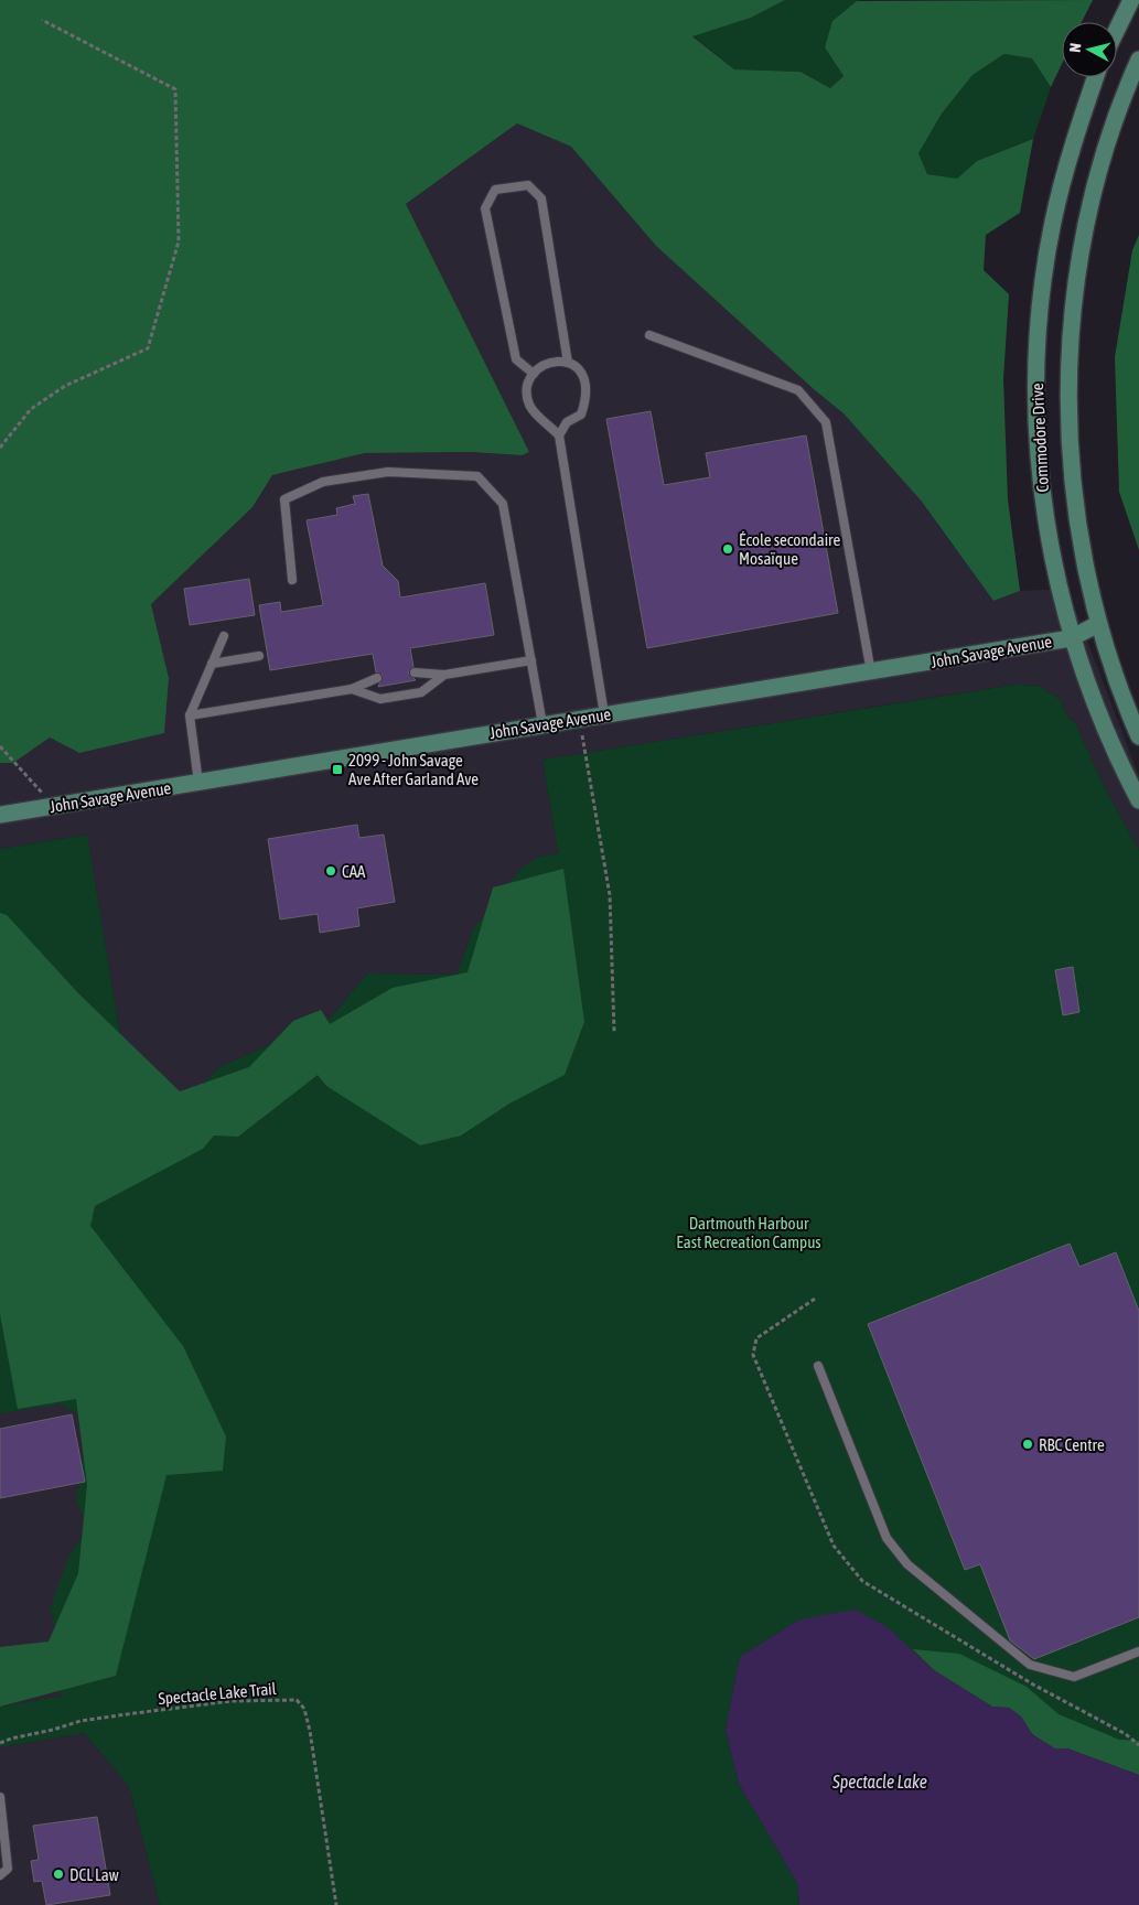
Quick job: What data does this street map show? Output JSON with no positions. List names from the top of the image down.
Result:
{
  "streets": {
    "main road": ["Commodore Drive", "John Savage Avenue"],
    "path": ["Spectacle Lake Trail"]
  },
  "crossings": [
    ["Commodore Drive", "John Savage Avenue"]
  ],
  "water": ["Spectacle Lake"],
  "parks": ["Dartmouth Harbour East Recreation Campus"],
  "places": {
    "other": [
      "École secondaire Mosaïque",
      "CAA",
      "RBC Centre",
      "DCL Law"
    ],
    "transit": ["2099 - John Savage Ave After Garland Ave"]
  },
  "north": "left"
}
